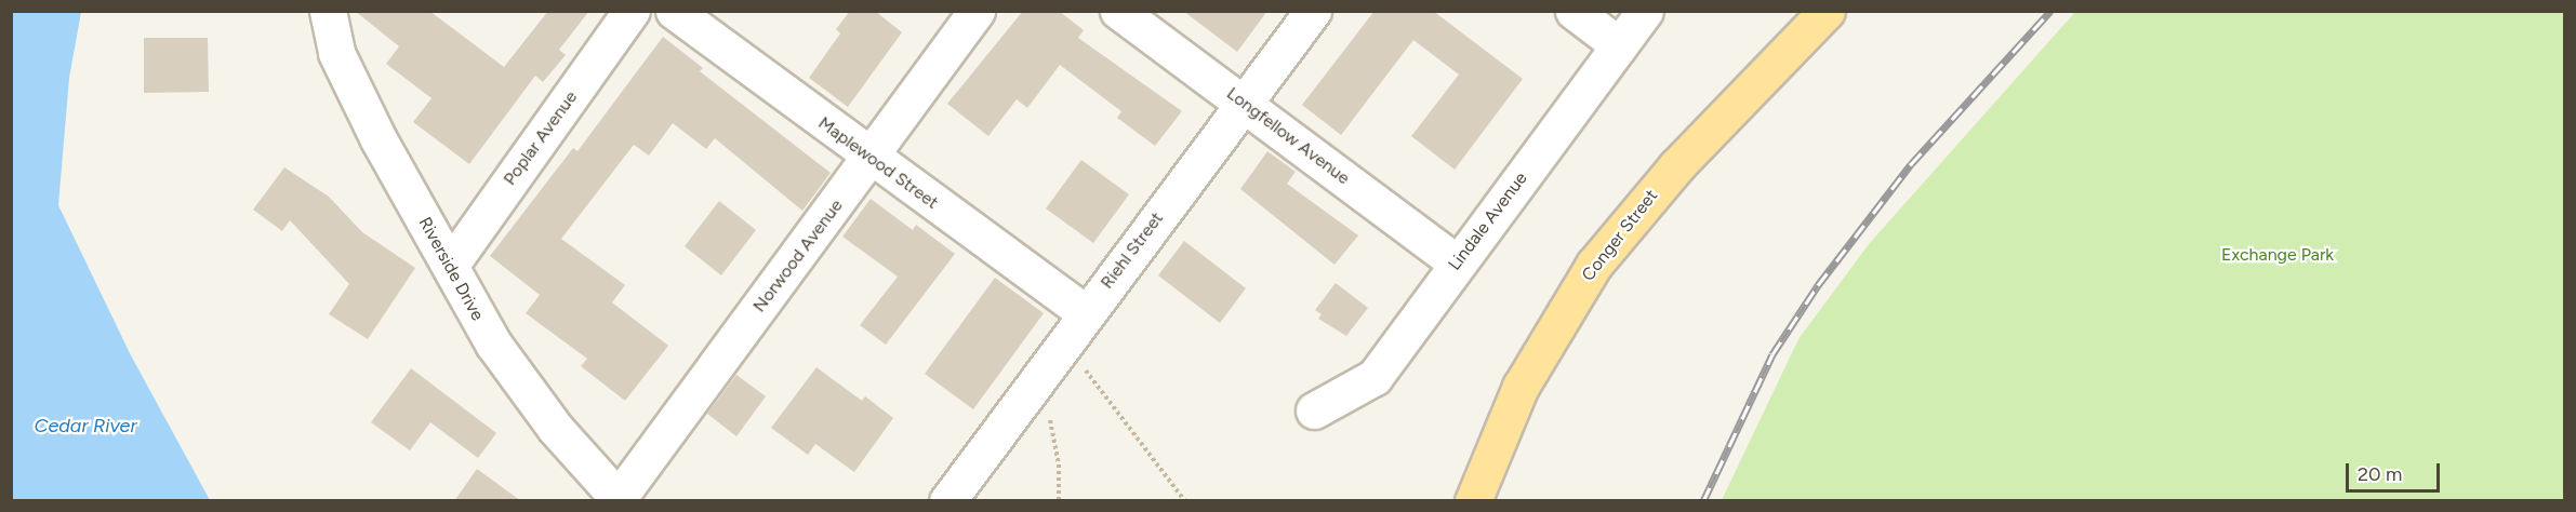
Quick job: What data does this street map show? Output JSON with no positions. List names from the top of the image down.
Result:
{
  "streets": {
    "main road": ["Conger Street"],
    "street": [
      "Longfellow Avenue",
      "Poplar Avenue",
      "Maplewood Street",
      "Lindale Avenue",
      "Riehl Street",
      "Norwood Avenue",
      "Riverside Drive"
    ]
  },
  "crossings": [
    ["Longfellow Avenue", "Lindale Avenue"],
    ["Longfellow Avenue", "Riehl Street"],
    ["Poplar Avenue", "Riverside Drive"],
    ["Maplewood Street", "Riehl Street"],
    ["Maplewood Street", "Norwood Avenue"],
    ["Norwood Avenue", "Riverside Drive"]
  ],
  "water": ["Cedar River"],
  "parks": ["Exchange Park"],
  "scale_bar": "20 m"
}
